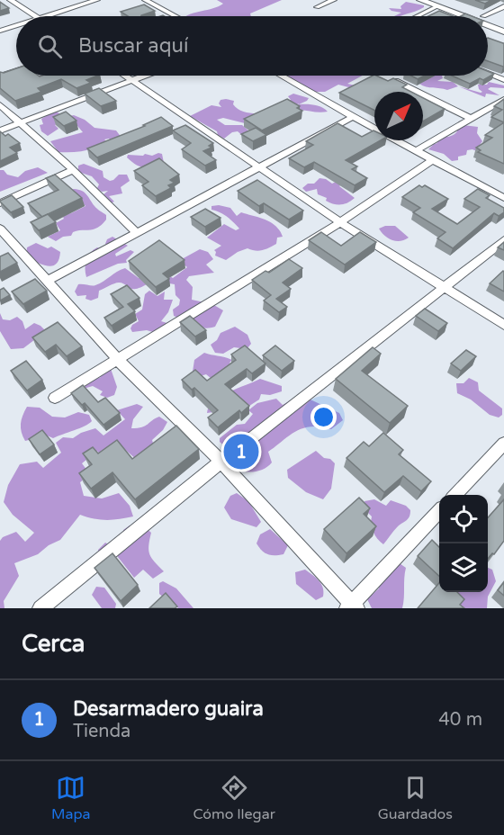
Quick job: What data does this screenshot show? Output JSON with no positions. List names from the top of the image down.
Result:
{
  "north": "top right",
  "page": {
    "search": "Buscar aquí",
    "pins": "1",
    "heading": "Cerca",
    "list": [
      {
        "mark": "1",
        "name": "Desarmadero guaira",
        "note": "Tienda",
        "value": "40 m"
      }
    ],
    "nav": ["Mapa", "Cómo llegar", "Guardados"]
  }
}
